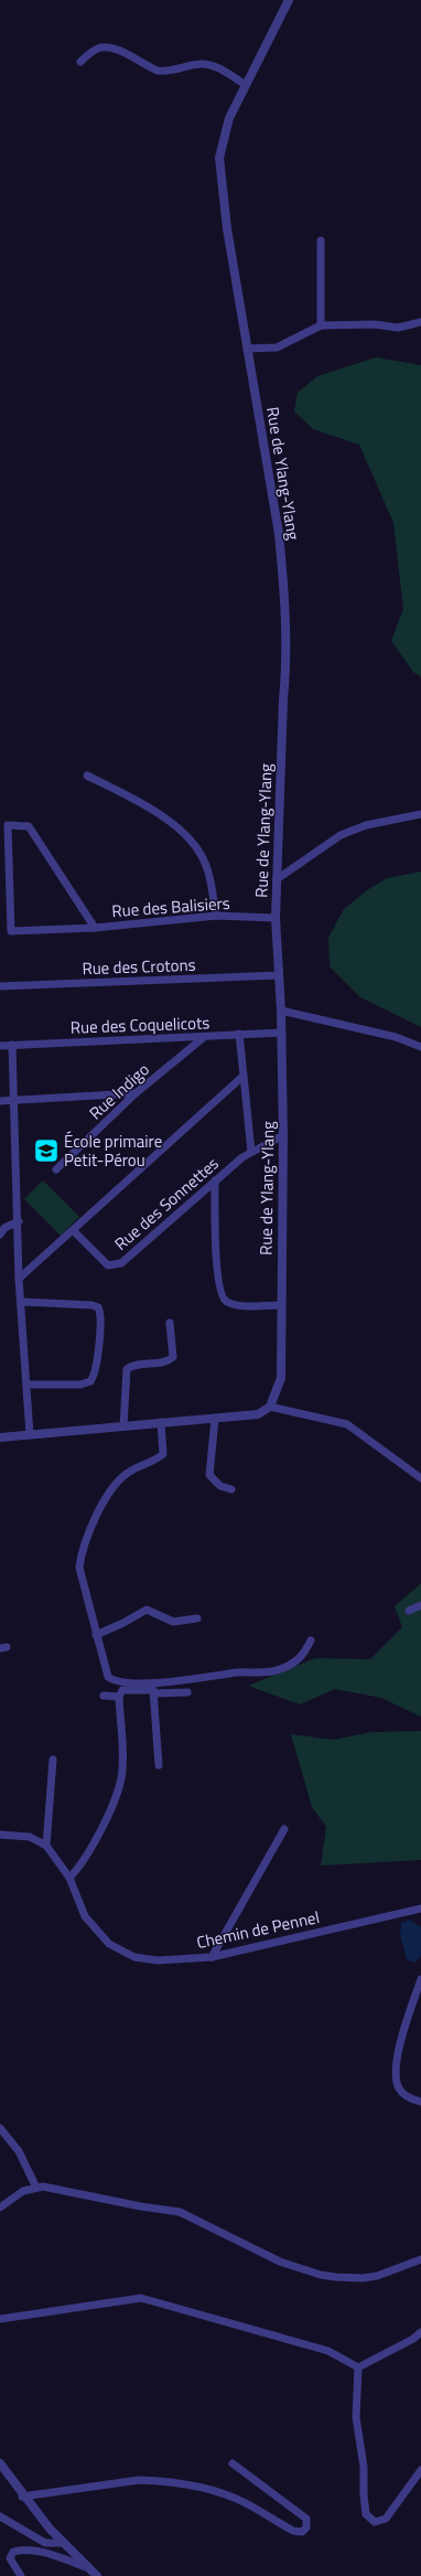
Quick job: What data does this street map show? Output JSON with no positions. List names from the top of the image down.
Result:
{
  "streets": {
    "street": [
      "Rue de Ylang-Ylang",
      "Rue des Balisiers",
      "Rue des Crotons",
      "Rue des Coquelicots",
      "Rue Indigo",
      "Rue des Sonnettes",
      "Chemin de Pennel"
    ]
  },
  "crossings": [
    ["Rue de Ylang-Ylang", "Rue des Balisiers"],
    ["Rue de Ylang-Ylang", "Rue des Crotons"],
    ["Rue de Ylang-Ylang", "Rue des Coquelicots"],
    ["Rue de Ylang-Ylang", "Rue des Sonnettes"],
    ["Rue des Coquelicots", "Rue Indigo"]
  ],
  "places": {
    "school or university": ["École primaire Petit-Pérou"]
  }
}
